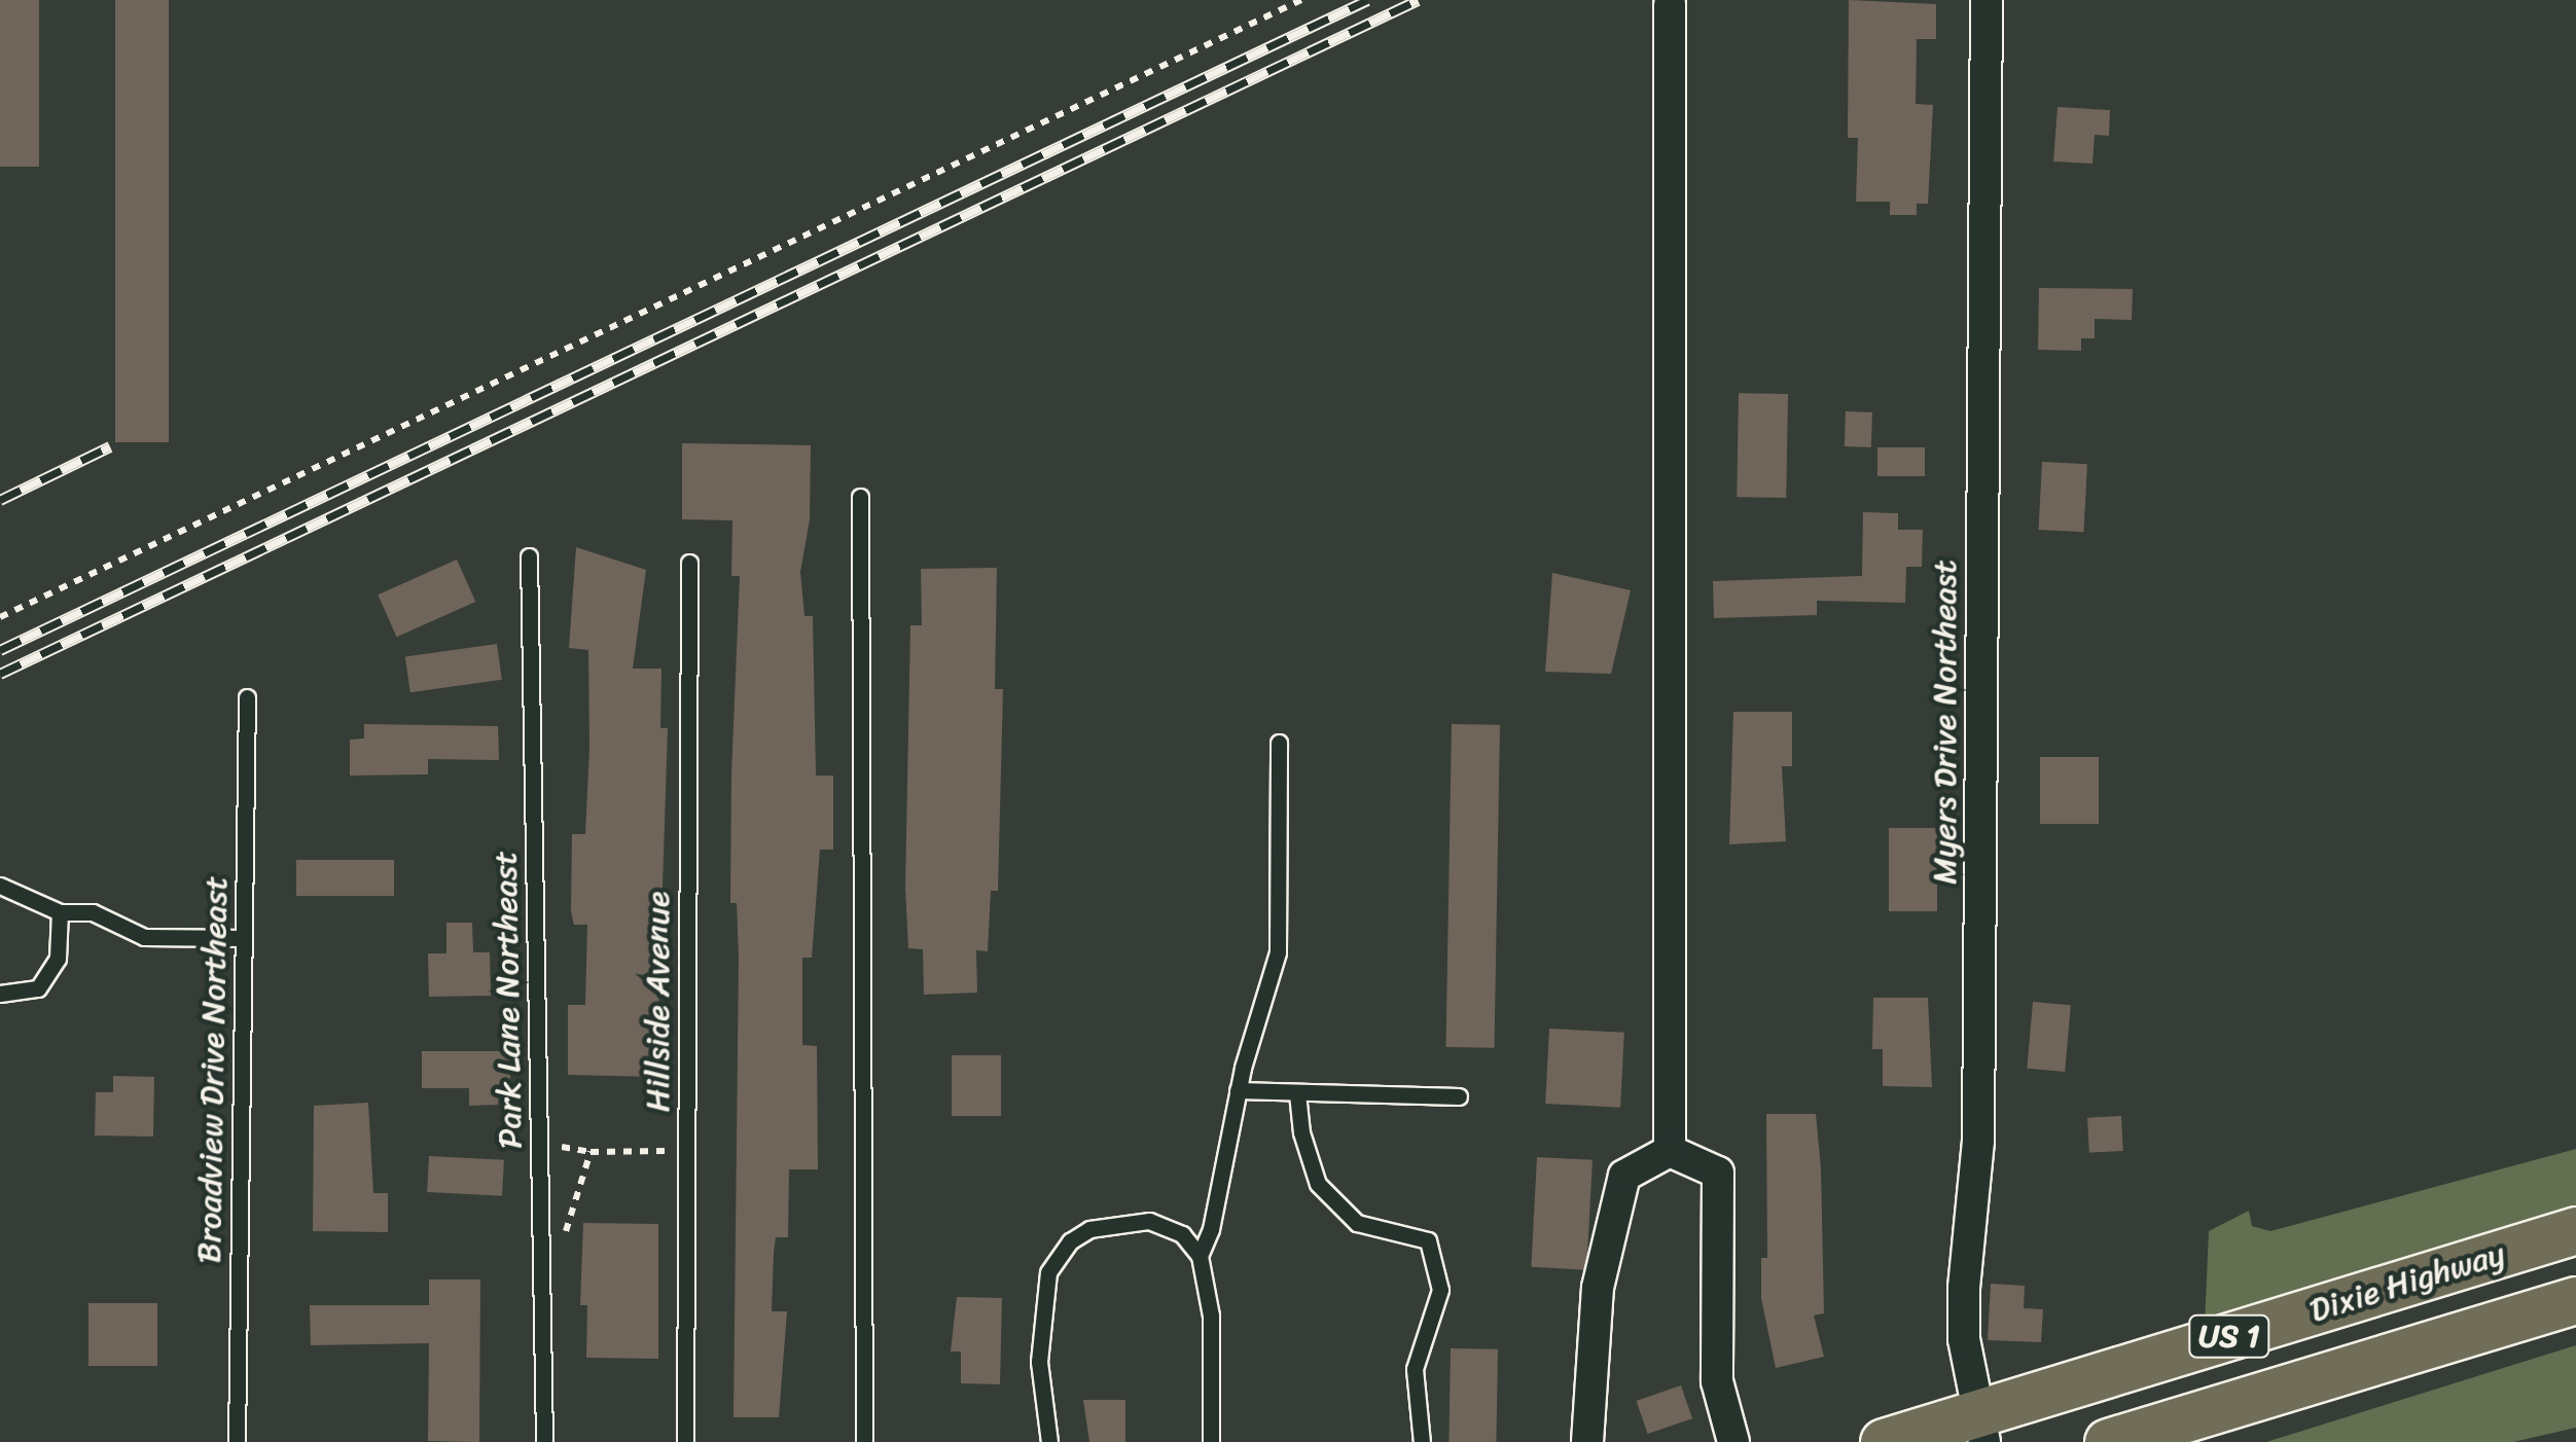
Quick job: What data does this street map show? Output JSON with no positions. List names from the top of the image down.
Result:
{
  "streets": {
    "main road": ["Dixie Highway", "US 1"],
    "street": ["Myers Drive Northeast"],
    "lane": ["Park Lane Northeast", "Hillside Avenue", "Broadview Drive Northeast"]
  },
  "crossings": [
    ["Myers Drive Northeast", "Dixie Highway"]
  ]
}
